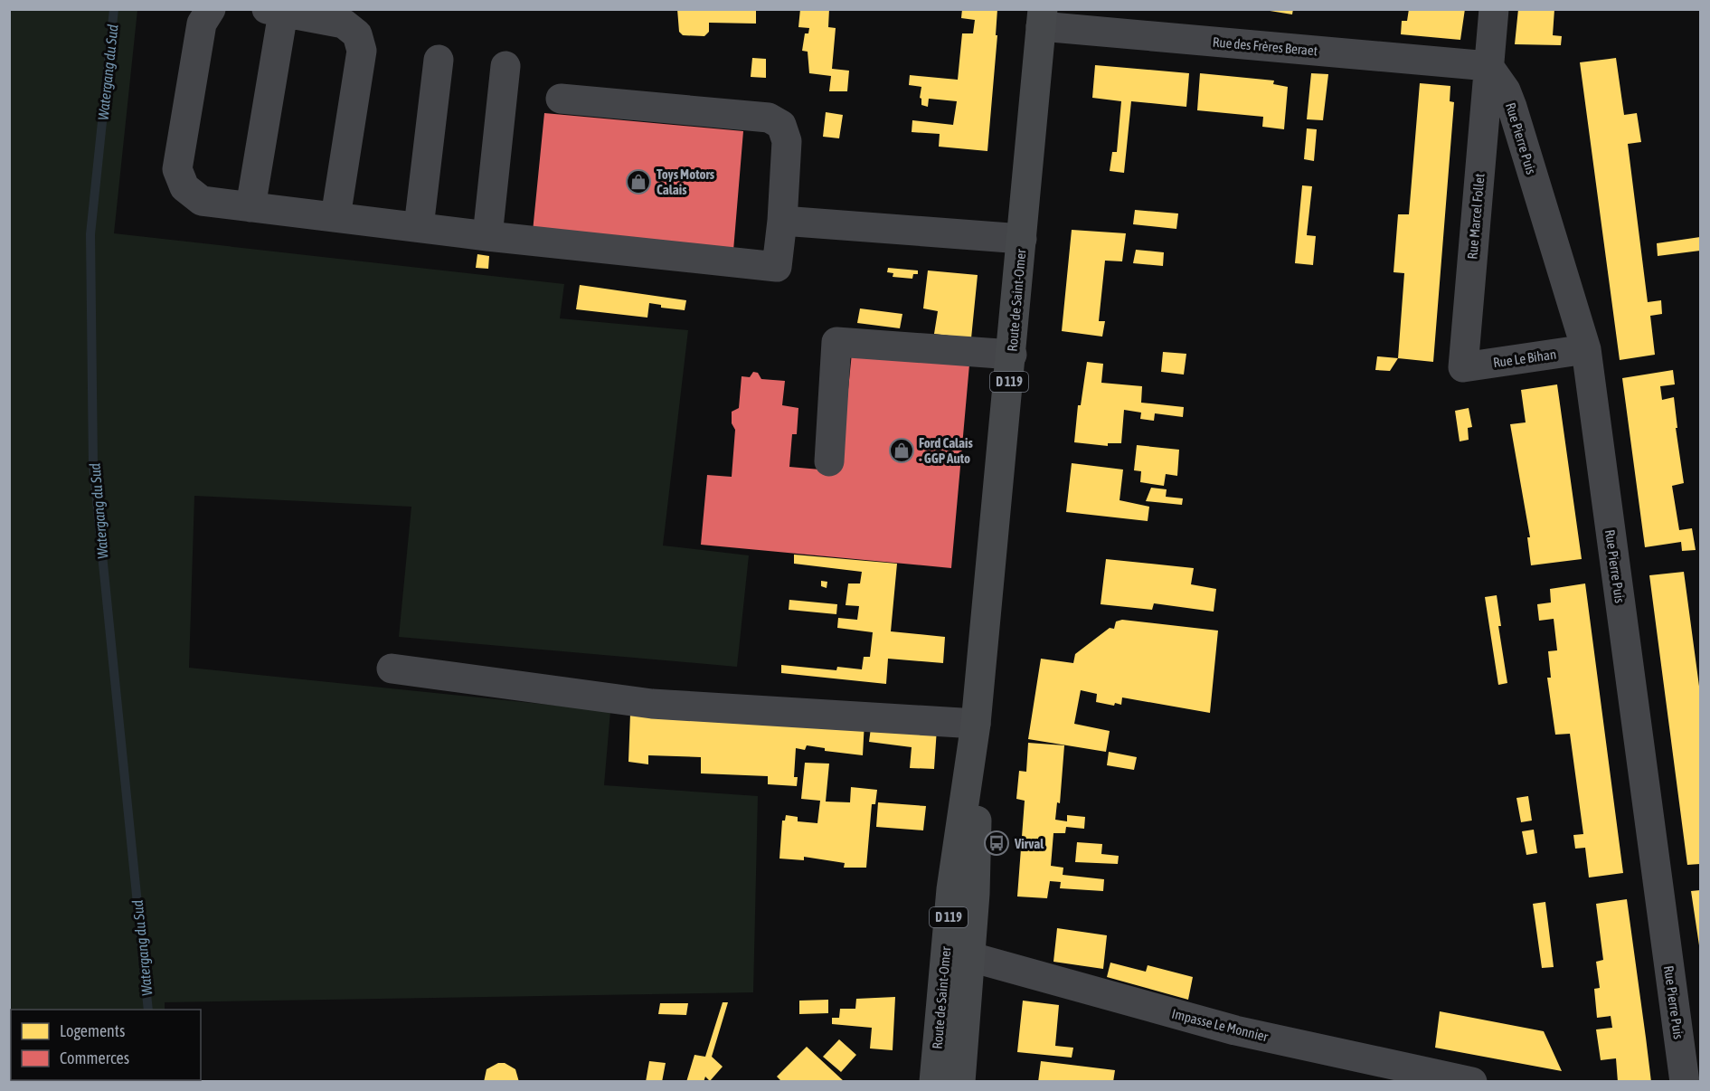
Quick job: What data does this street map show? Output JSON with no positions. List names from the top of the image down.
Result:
{
  "streets": {
    "main road": ["Route de Saint-Omer", "D 119"],
    "street": [
      "Rue des Frères Beraet",
      "Rue Pierre Puis",
      "Rue Marcel Follet",
      "Rue Le Bihan",
      "Impasse Le Monnier"
    ]
  },
  "crossings": [
    ["Rue des Frères Beraet", "Rue Pierre Puis"],
    ["Rue des Frères Beraet", "Rue Marcel Follet"],
    ["Rue des Frères Beraet", "Route de Saint-Omer"],
    ["Rue Pierre Puis", "Rue Marcel Follet"],
    ["Rue Pierre Puis", "Rue Le Bihan"],
    ["Rue Marcel Follet", "Rue Le Bihan"],
    ["Route de Saint-Omer", "Impasse Le Monnier"]
  ],
  "water": ["Watergang du Sud"],
  "places": {
    "shop": ["Toys Motors Calais", "Ford Calais - GGP Auto"],
    "bus stop": ["Virval"]
  },
  "legend": ["Logements", "Commerces"]
}
